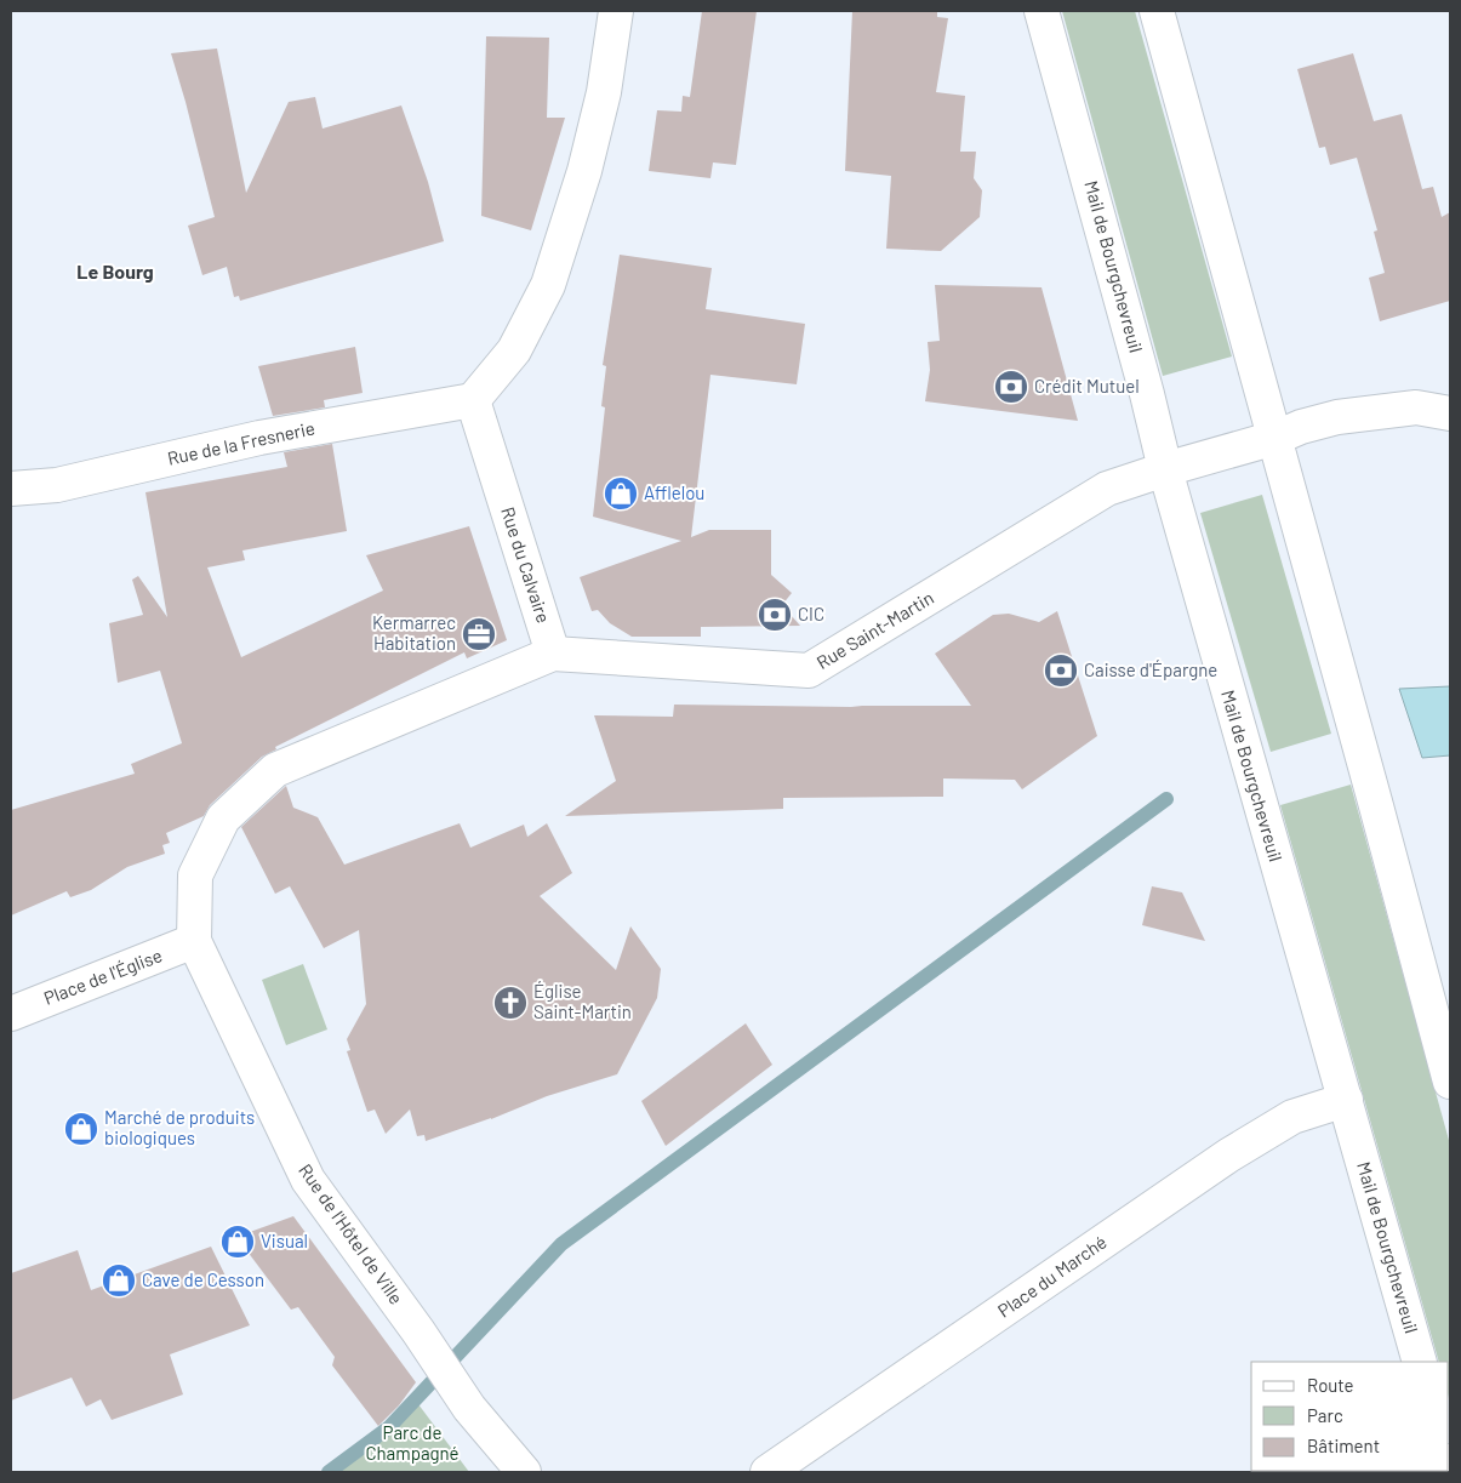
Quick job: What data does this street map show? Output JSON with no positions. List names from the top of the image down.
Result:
{
  "streets": {
    "street": [
      "Mail de Bourgchevreuil",
      "Rue de la Fresnerie",
      "Rue du Calvaire",
      "Rue Saint-Martin",
      "Place de l'Église",
      "Rue de l'Hôtel de Ville",
      "Place du Marché"
    ]
  },
  "crossings": [
    ["Mail de Bourgchevreuil", "Rue Saint-Martin"],
    ["Mail de Bourgchevreuil", "Place du Marché"],
    ["Rue de la Fresnerie", "Rue du Calvaire"],
    ["Rue du Calvaire", "Rue Saint-Martin"],
    ["Place de l'Église", "Rue de l'Hôtel de Ville"]
  ],
  "districts": ["Le Bourg"],
  "parks": ["Parc de Champagné"],
  "places": {
    "bank": ["Crédit Mutuel", "CIC", "Caisse d'Épargne"],
    "shop": [
      "Afflelou",
      "Marché de produits biologiques",
      "Visual",
      "Cave de Cesson"
    ],
    "office": ["Kermarrec Habitation"],
    "church": ["Église Saint-Martin"]
  },
  "legend": ["Route", "Parc", "Bâtiment"]
}
